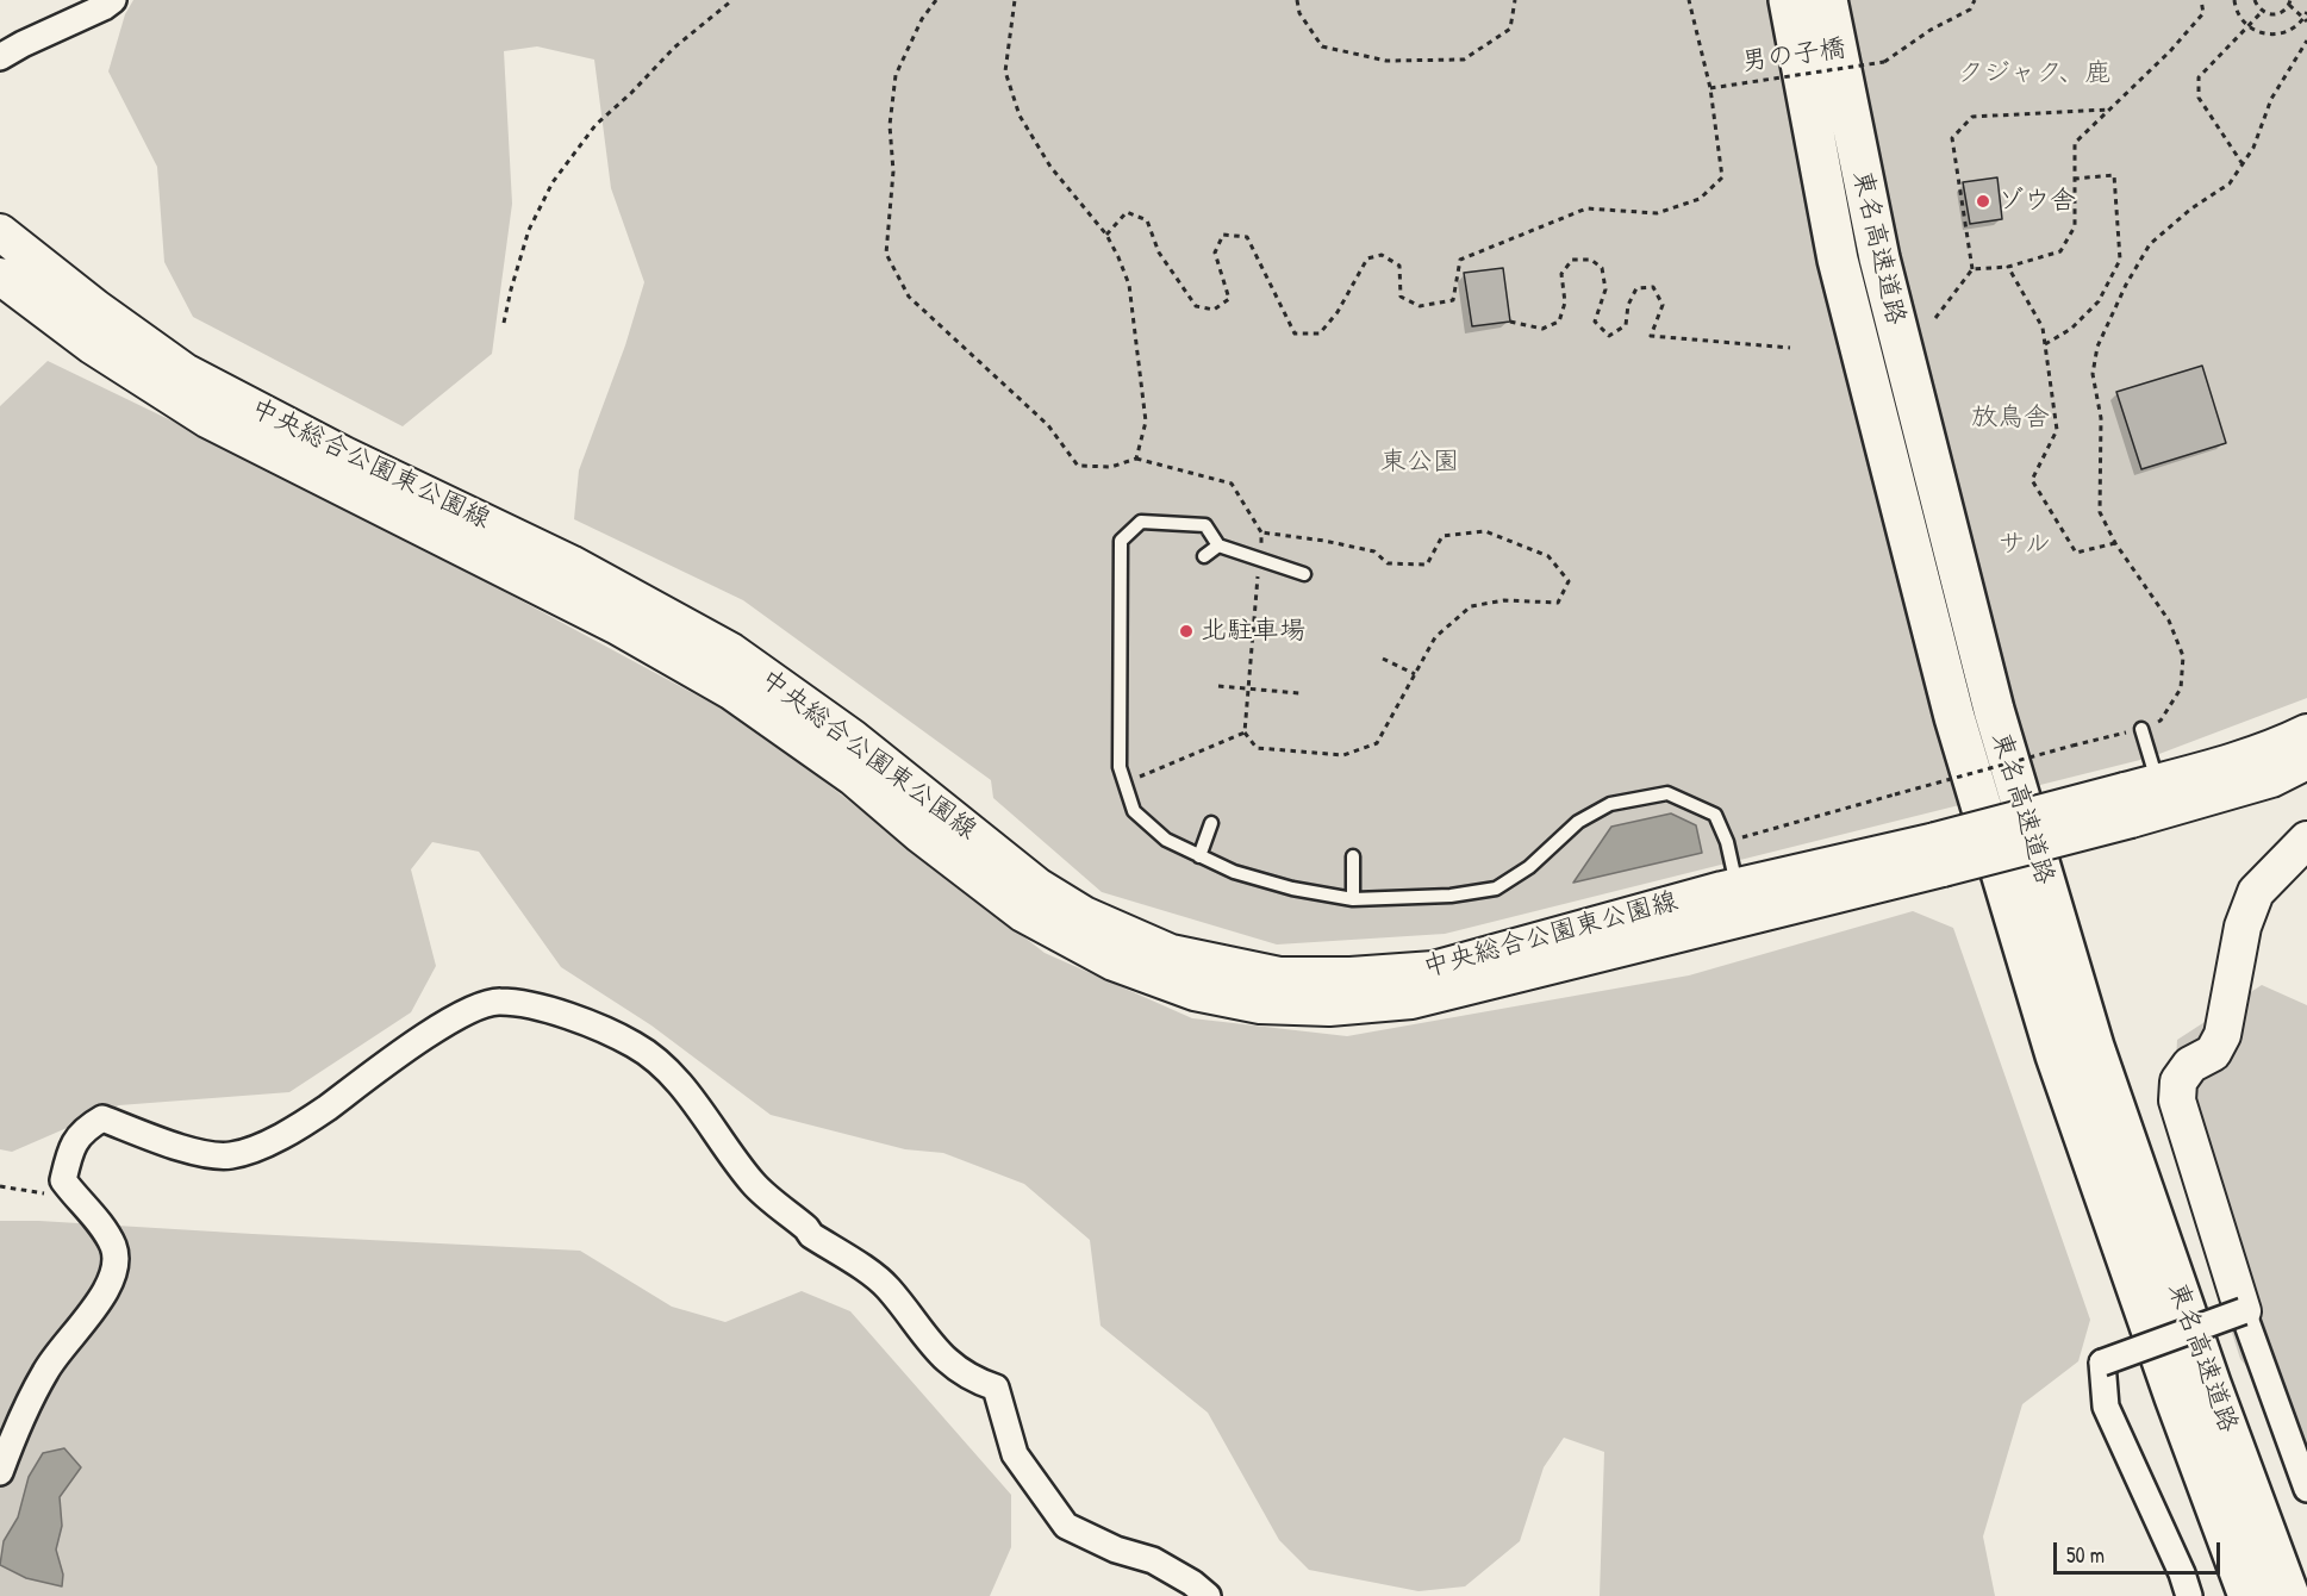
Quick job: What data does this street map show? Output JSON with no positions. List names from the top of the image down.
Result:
{
  "streets": {
    "highway": ["東名高速道路"],
    "street": ["中央総合公園東公園線"],
    "path": ["男の子橋"]
  },
  "parks": [
    "クジャク、鹿",
    "放鳥舎",
    "東公園",
    "サル"
  ],
  "places": ["ゾウ舎", "北駐車場"],
  "scale_bar": "50 m"
}
